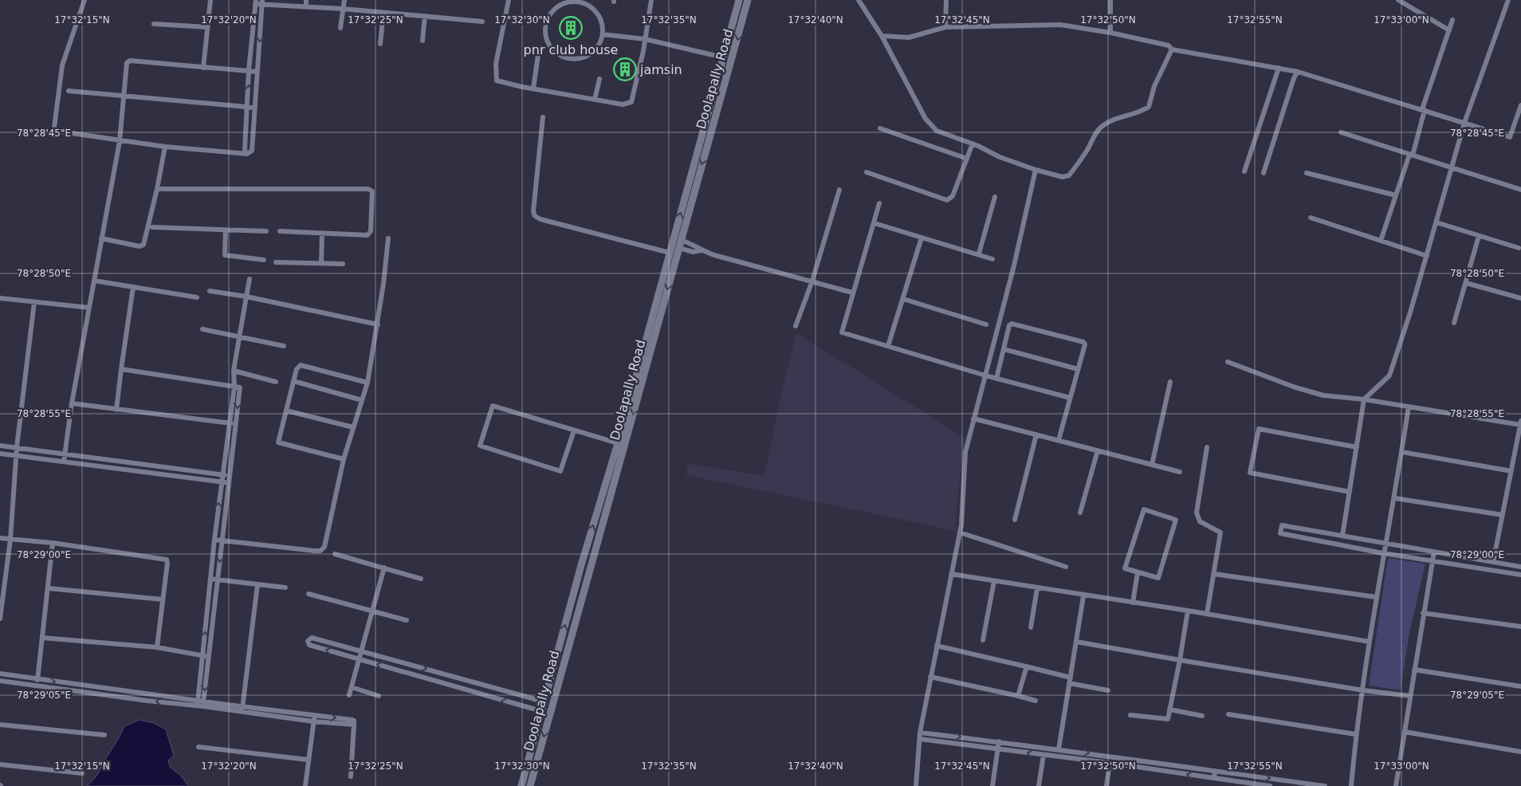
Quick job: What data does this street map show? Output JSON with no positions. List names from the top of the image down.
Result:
{
  "streets": {
    "main road": ["Doolapally Road"]
  },
  "places": {
    "building": ["pnr club house", "jamsin"]
  },
  "coordinates": [
    "17°32'15\"N",
    "17°32'20\"N",
    "17°32'25\"N",
    "17°32'30\"N",
    "17°32'35\"N",
    "17°32'40\"N",
    "17°32'45\"N",
    "17°32'50\"N",
    "17°32'55\"N",
    "17°33'00\"N",
    "78°28'45\"E",
    "78°28'50\"E",
    "78°28'55\"E",
    "78°29'00\"E",
    "78°29'05\"E"
  ]
}
